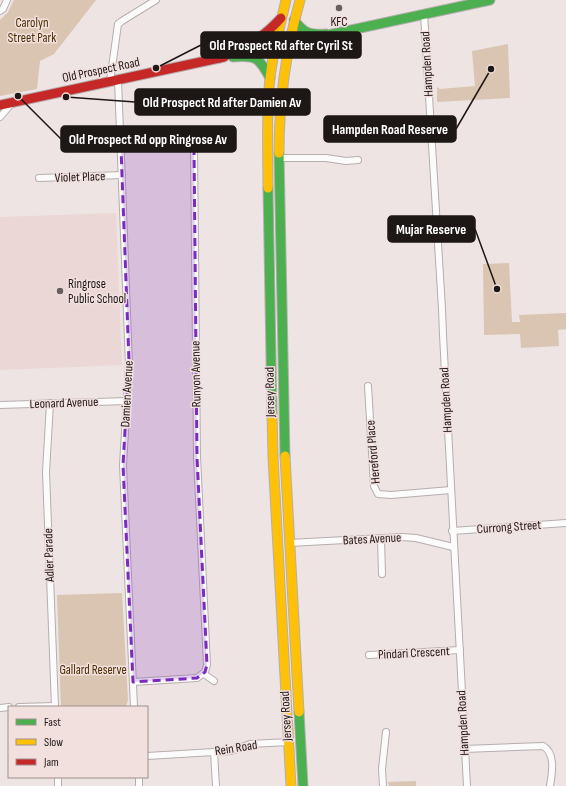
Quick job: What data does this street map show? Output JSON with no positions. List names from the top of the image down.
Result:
{
  "streets": {
    "main road": ["Old Prospect Road", "Jersey Road"],
    "street": [
      "Hampden Road",
      "Violet Place",
      "Runyon Avenue",
      "Damien Avenue",
      "Leonard Avenue",
      "Hereford Place",
      "Currong Street",
      "Bates Avenue",
      "Adler Parade",
      "Pindari Crescent",
      "Rein Road"
    ]
  },
  "crossings": [
    ["Hampden Road", "Old Prospect Road"],
    ["Hampden Road", "Hereford Place"],
    ["Hampden Road", "Currong Street"],
    ["Hampden Road", "Bates Avenue"],
    ["Hampden Road", "Pindari Crescent"],
    ["Old Prospect Road", "Jersey Road"],
    ["Old Prospect Road", "Damien Avenue"],
    ["Violet Place", "Damien Avenue"],
    ["Runyon Avenue", "Damien Avenue"],
    ["Jersey Road", "Bates Avenue"],
    ["Jersey Road", "Rein Road"],
    ["Damien Avenue", "Leonard Avenue"],
    ["Leonard Avenue", "Adler Parade"]
  ],
  "parks": ["Carolyn Street Park", "Gallard Reserve"],
  "places": [
    "KFC",
    "Old Prospect Rd after Cyril St",
    "Hampden Road Reserve",
    "Old Prospect Rd opp Ringrose Av",
    "Old Prospect Rd after Damien Av",
    "Mujar Reserve",
    "Ringrose Public School"
  ],
  "legend": ["Fast", "Slow", "Jam"]
}
